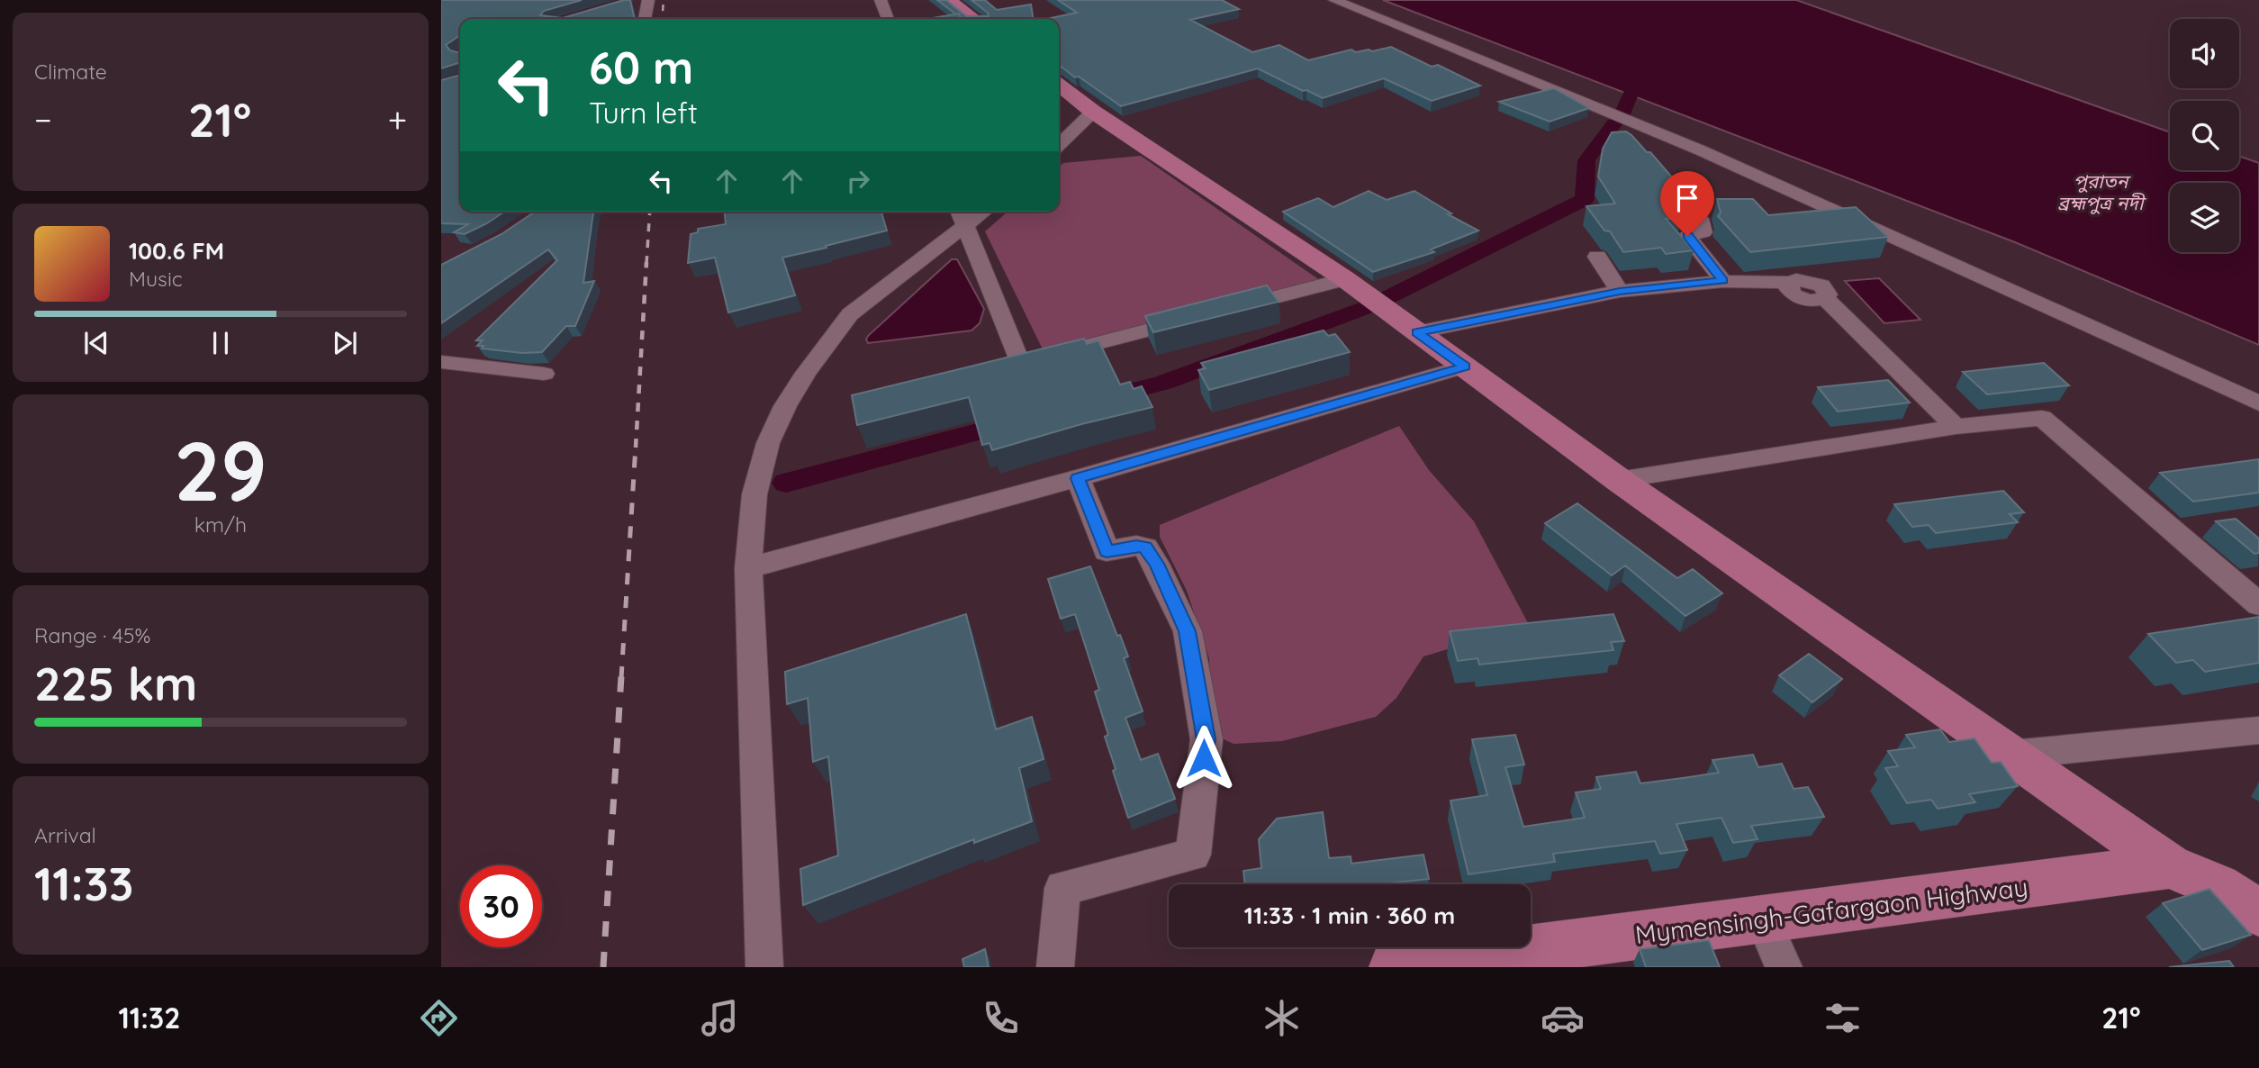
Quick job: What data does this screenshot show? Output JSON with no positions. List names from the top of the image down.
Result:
{
  "streets": {
    "main road": ["Mymensingh-Gafargaon Highway"]
  },
  "water": ["পুরাতন ব্রহ্মপুত্র নদী"],
  "page": {
    "tile": [
      "Climate",
      ["29", "km/h"],
      ["Range · 45%", "225 km"],
      ["Arrival", "11:33"]
    ],
    "turn": ["60 m", "Turn left"],
    "heat": ["−", "21°", "+"],
    "song": ["100.6 FM", "Music"],
    "limit": "30",
    "trip": "11:33 · 1 min · 360 m",
    "tabs": ["11:32", "21°"]
  }
}
